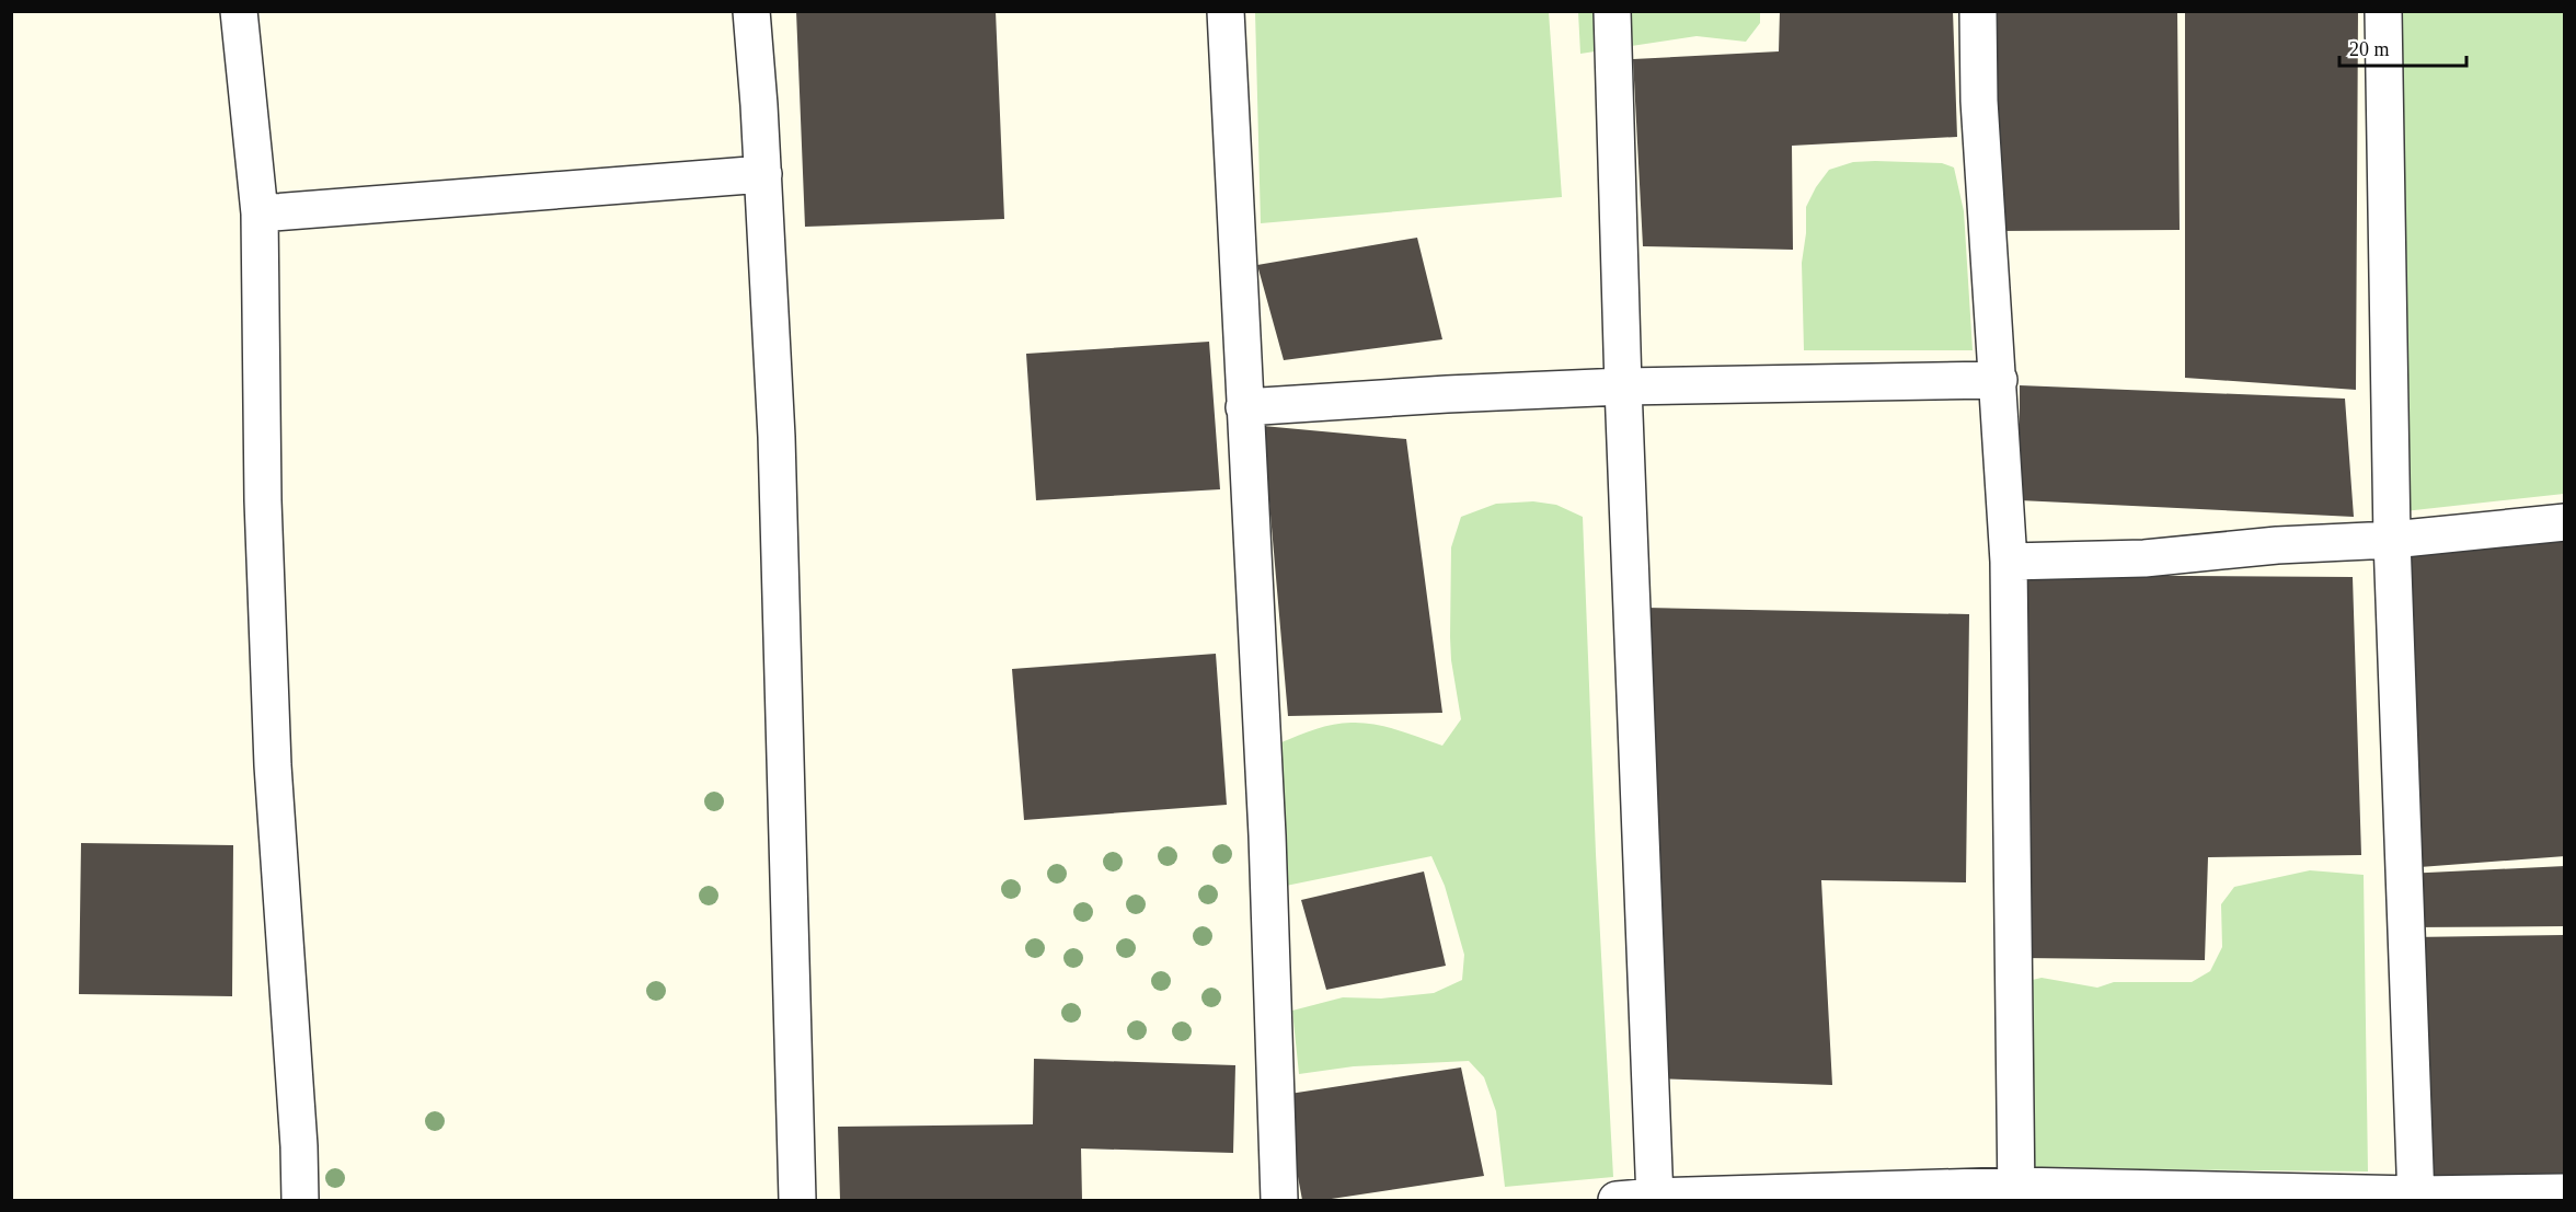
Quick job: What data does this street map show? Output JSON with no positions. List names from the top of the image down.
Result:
{
  "scale_bar": "20 m"
}
